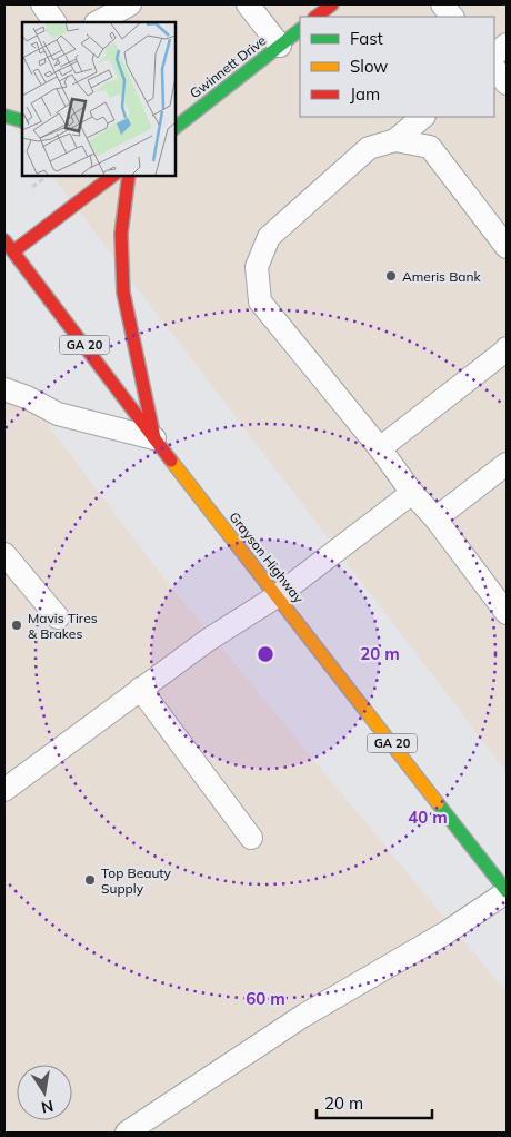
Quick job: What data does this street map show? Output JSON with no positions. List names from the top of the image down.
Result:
{
  "streets": {
    "main road": ["Gwinnett Drive", "GA 20", "Grayson Highway"]
  },
  "places": ["Ameris Bank", "Mavis Tires & Brakes", "Top Beauty Supply"],
  "legend": ["Fast", "Slow", "Jam"],
  "scale_bar": "20 m",
  "north": "bottom",
  "rings": ["20 m", "40 m", "60 m"]
}
